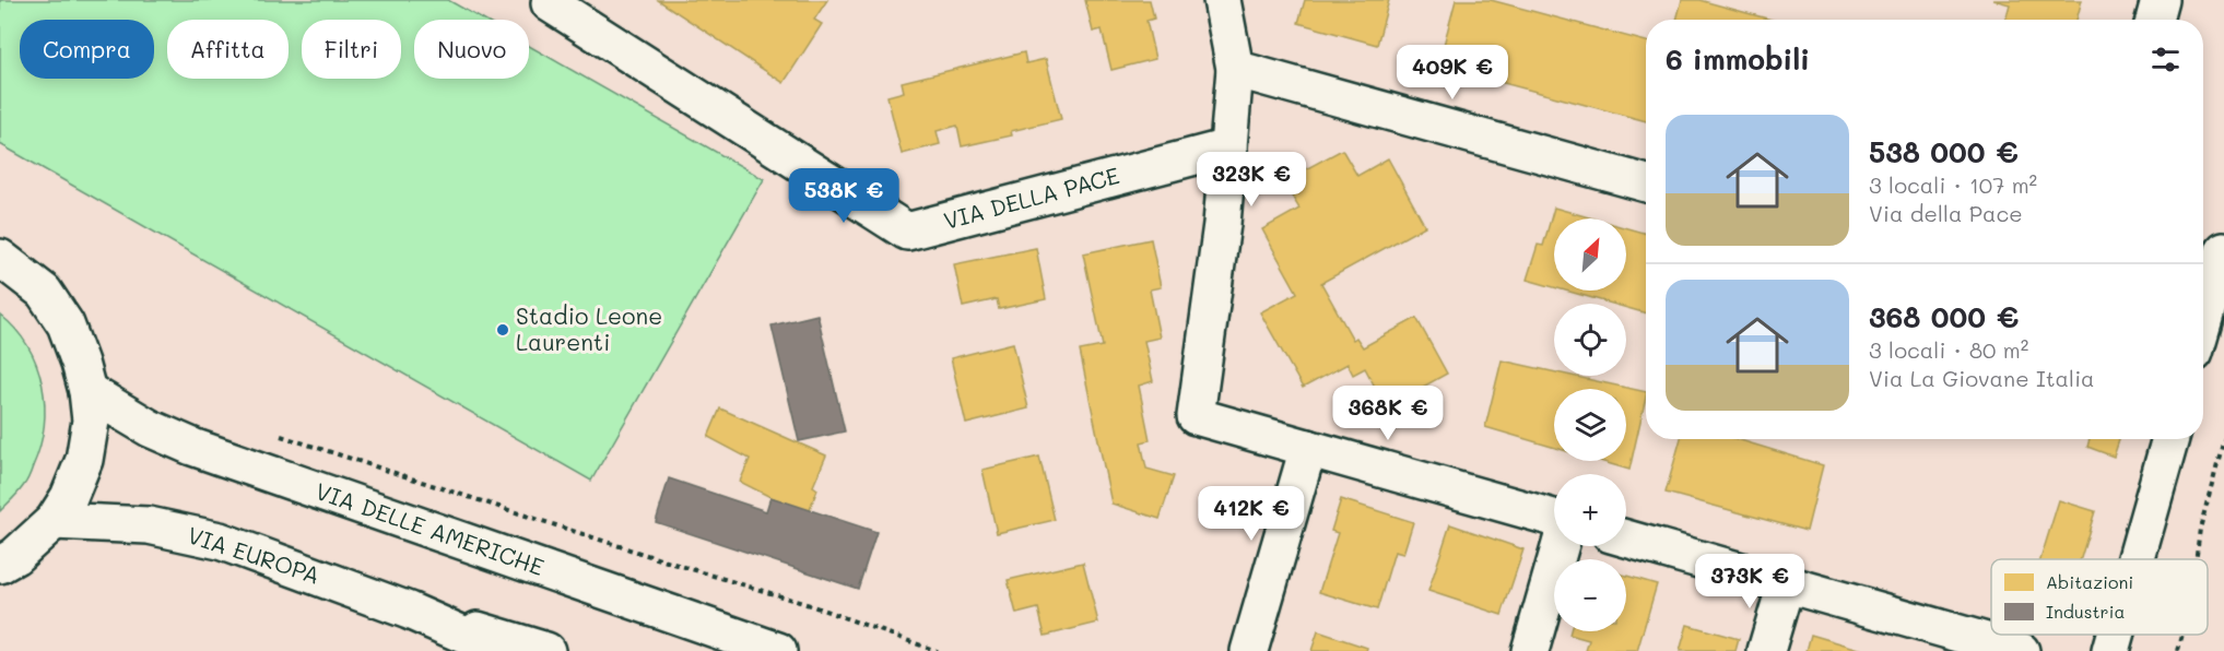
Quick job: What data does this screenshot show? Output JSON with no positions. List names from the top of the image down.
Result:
{
  "streets": {
    "street": ["VIA DELLA PACE", "VIA DELLE AMERICHE", "VIA EUROPA"]
  },
  "places": ["Stadio Leone Laurenti"],
  "legend": ["Abitazioni", "Industria"],
  "north": "top right",
  "page": {
    "chip": [
      "Compra",
      "Affitta",
      "Filtri",
      "Nuovo"
    ],
    "heading": "6 immobili",
    "price": [
      "409K €",
      "323K €",
      "538K €",
      "368K €",
      "412K €",
      "373K €"
    ],
    "list": [
      {
        "name": "538 000 €",
        "note": "3 locali · 107 m² · Via della Pace"
      },
      {
        "name": "368 000 €",
        "note": "3 locali · 80 m² · Via La Giovane Italia"
      }
    ],
    "map_buttons": ["+", "−"]
  }
}
